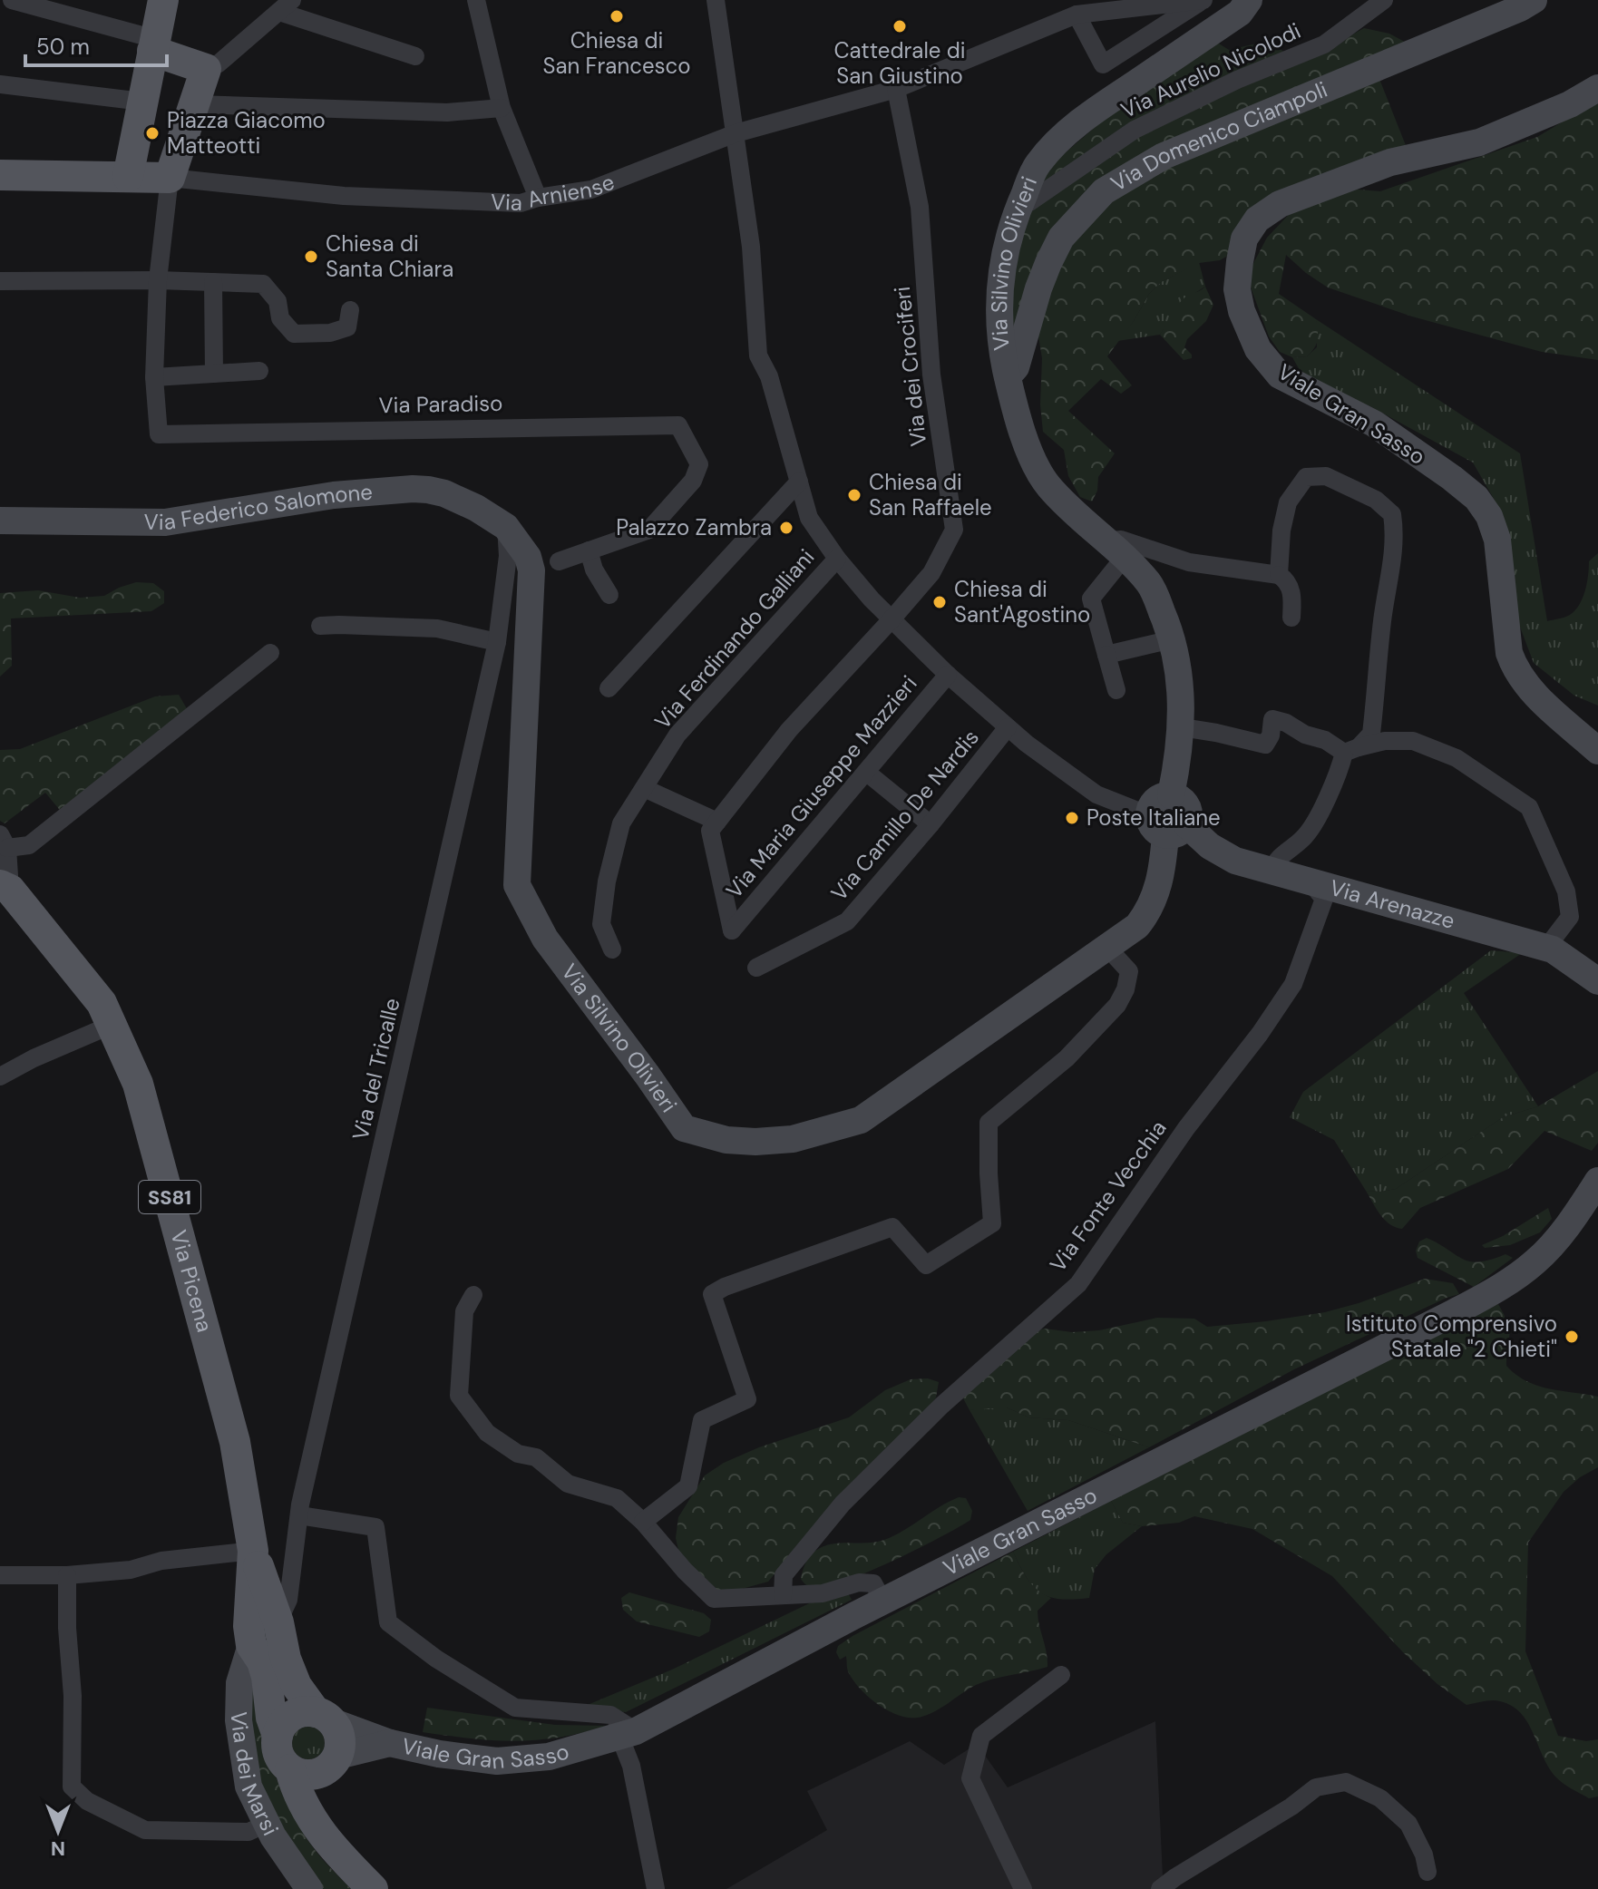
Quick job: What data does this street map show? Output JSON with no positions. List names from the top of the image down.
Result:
{
  "streets": {
    "main road": ["Via Arniense", "SS81", "Via Picena"],
    "street": [
      "Via Aurelio Nicolodi",
      "Via Domenico Ciampoli",
      "Via Silvino Olivieri",
      "Via dei Crociferi",
      "Via Paradiso",
      "Viale Gran Sasso",
      "Via Federico Salomone",
      "Via Ferdinando Galliani",
      "Via Maria Giuseppe Mazzieri",
      "Via Camillo De Nardis",
      "Via Arenazze",
      "Via del Tricalle",
      "Via Fonte Vecchia",
      "Via dei Marsi"
    ]
  },
  "crossings": [
    ["Via Aurelio Nicolodi", "Via Silvino Olivieri"],
    ["Via Domenico Ciampoli", "Via Silvino Olivieri"],
    ["Via Arniense", "Via dei Crociferi"],
    ["Via Silvino Olivieri", "Via Arenazze"],
    ["Via dei Crociferi", "Via Maria Giuseppe Mazzieri"],
    ["Viale Gran Sasso", "SS81"],
    ["Viale Gran Sasso", "Via Picena"],
    ["Via Federico Salomone", "Via del Tricalle"],
    ["Via Arenazze", "Via Fonte Vecchia"],
    ["Via del Tricalle", "Via Picena"],
    ["Via del Tricalle", "Via dei Marsi"],
    ["SS81", "Via Picena"],
    ["Via Picena", "Via dei Marsi"]
  ],
  "places": [
    "Chiesa di San Francesco",
    "Cattedrale di San Giustino",
    "Piazza Giacomo Matteotti",
    "Chiesa di Santa Chiara",
    "Chiesa di San Raffaele",
    "Palazzo Zambra",
    "Chiesa di Sant'Agostino",
    "Poste Italiane",
    "Istituto Comprensivo Statale \"2 Chieti\""
  ],
  "scale_bar": "50 m",
  "north": "bottom"
}
